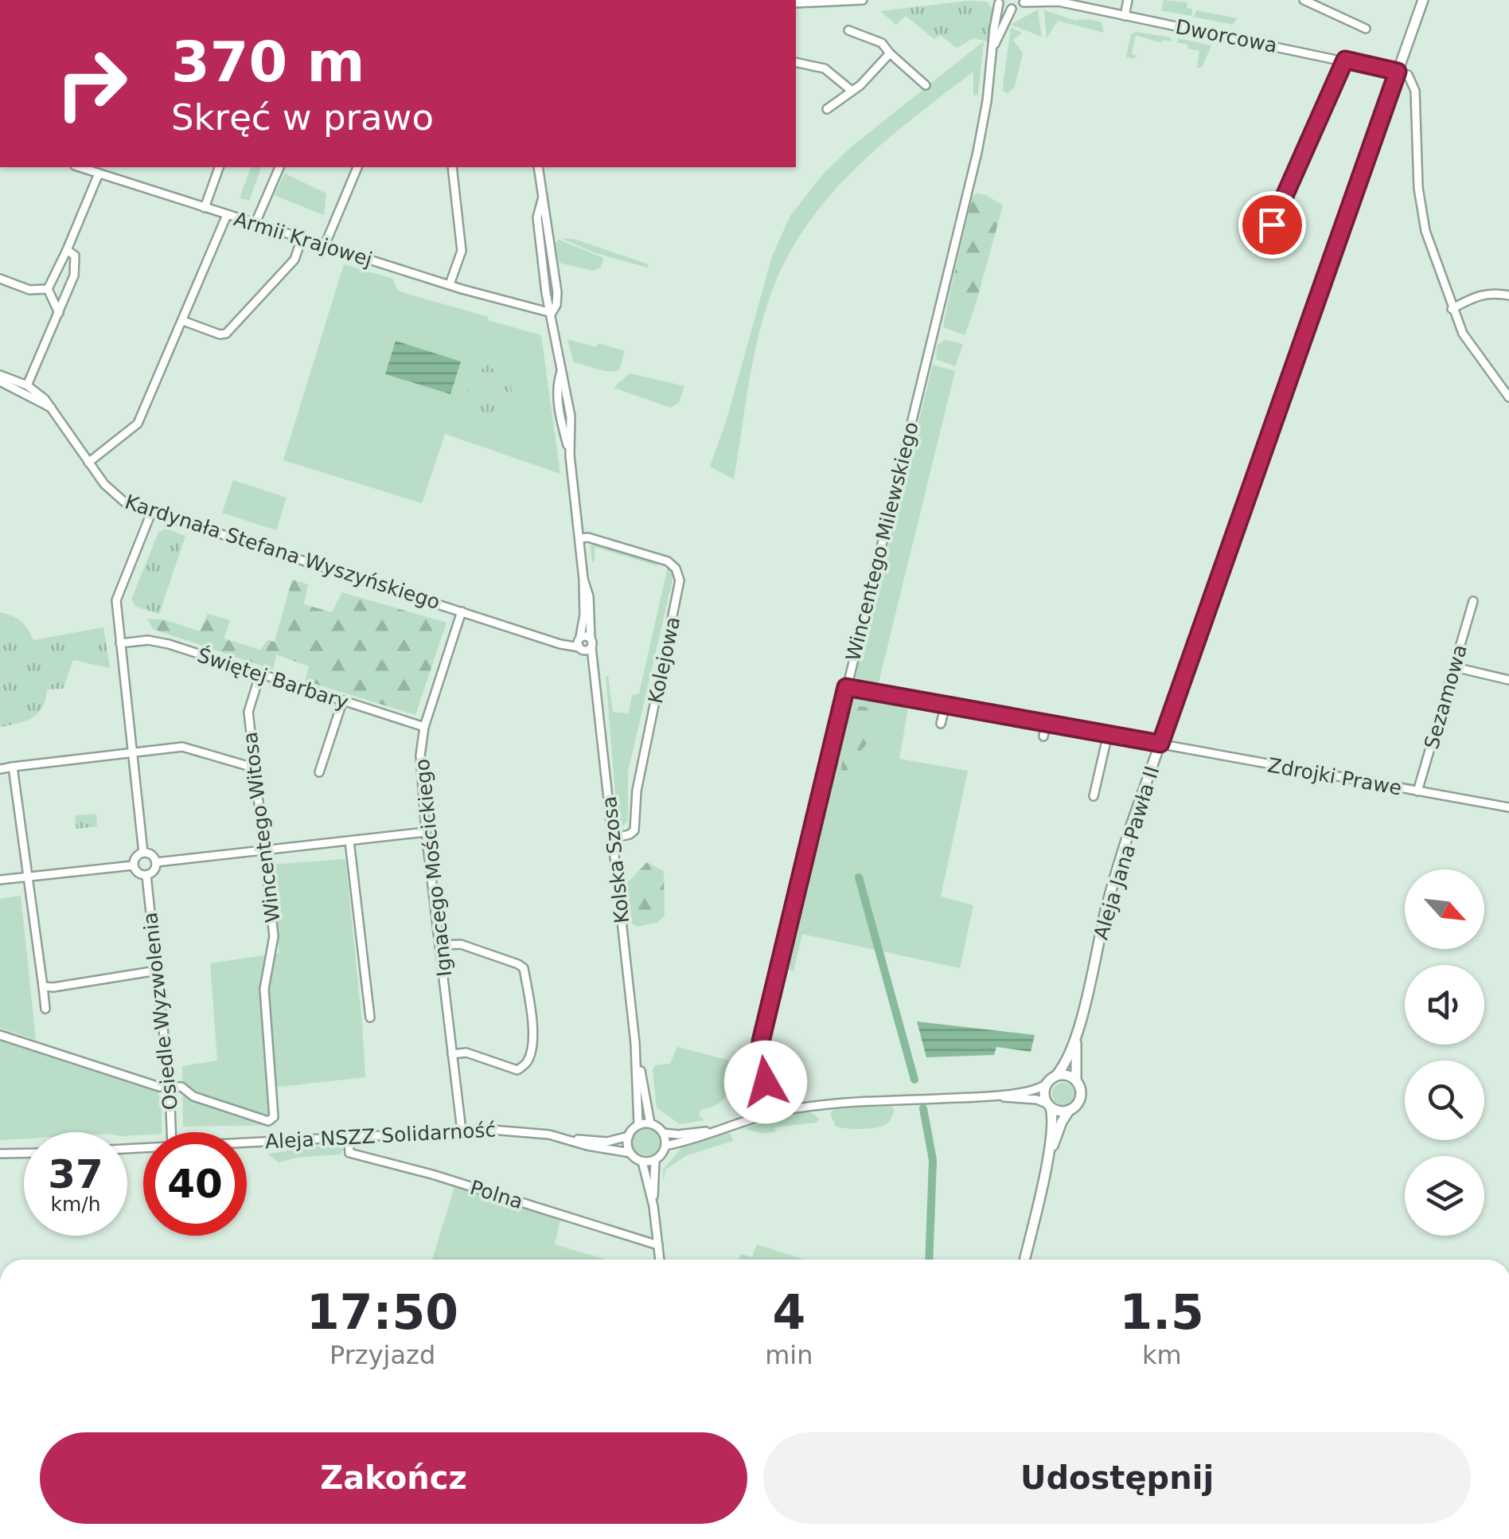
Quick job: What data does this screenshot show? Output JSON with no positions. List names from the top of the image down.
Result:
{
  "streets": {
    "main road": ["Aleja Jana Pawła II"],
    "street": [
      "Dworcowa",
      "Armii Krajowej",
      "Wincentego Milewskiego",
      "Kardynała Stefana Wyszyńskiego",
      "Kolejowa",
      "Świętej Barbary",
      "Sezamowa",
      "Zdrojki Prawe",
      "Wincentego Witosa",
      "Kolska Szosa",
      "Ignacego Mościckiego",
      "Osiedle Wyzwolenia",
      "Aleja NSZZ Solidarność",
      "Polna"
    ]
  },
  "crossings": [
    ["Dworcowa", "Aleja Jana Pawła II"],
    ["Armii Krajowej", "Kolska Szosa"],
    ["Wincentego Milewskiego", "Zdrojki Prawe"],
    ["Kardynała Stefana Wyszyńskiego", "Kolska Szosa"],
    ["Kardynała Stefana Wyszyńskiego", "Ignacego Mościckiego"],
    ["Kolejowa", "Kolska Szosa"],
    ["Świętej Barbary", "Wincentego Witosa"],
    ["Świętej Barbary", "Ignacego Mościckiego"],
    ["Sezamowa", "Zdrojki Prawe"],
    ["Zdrojki Prawe", "Aleja Jana Pawła II"],
    ["Wincentego Witosa", "Osiedle Wyzwolenia"],
    ["Kolska Szosa", "Aleja NSZZ Solidarność"],
    ["Ignacego Mościckiego", "Aleja NSZZ Solidarność"],
    ["Aleja NSZZ Solidarność", "Polna"]
  ],
  "north": "bottom right",
  "page": {
    "turn": ["370 m", "Skręć w prawo"],
    "speed": "37 km/h",
    "limit": "40",
    "eta": [
      "17:50",
      "Przyjazd",
      "4",
      "min",
      "1.5",
      "km"
    ],
    "buttons": ["Zakończ", "Udostępnij"]
  }
}
